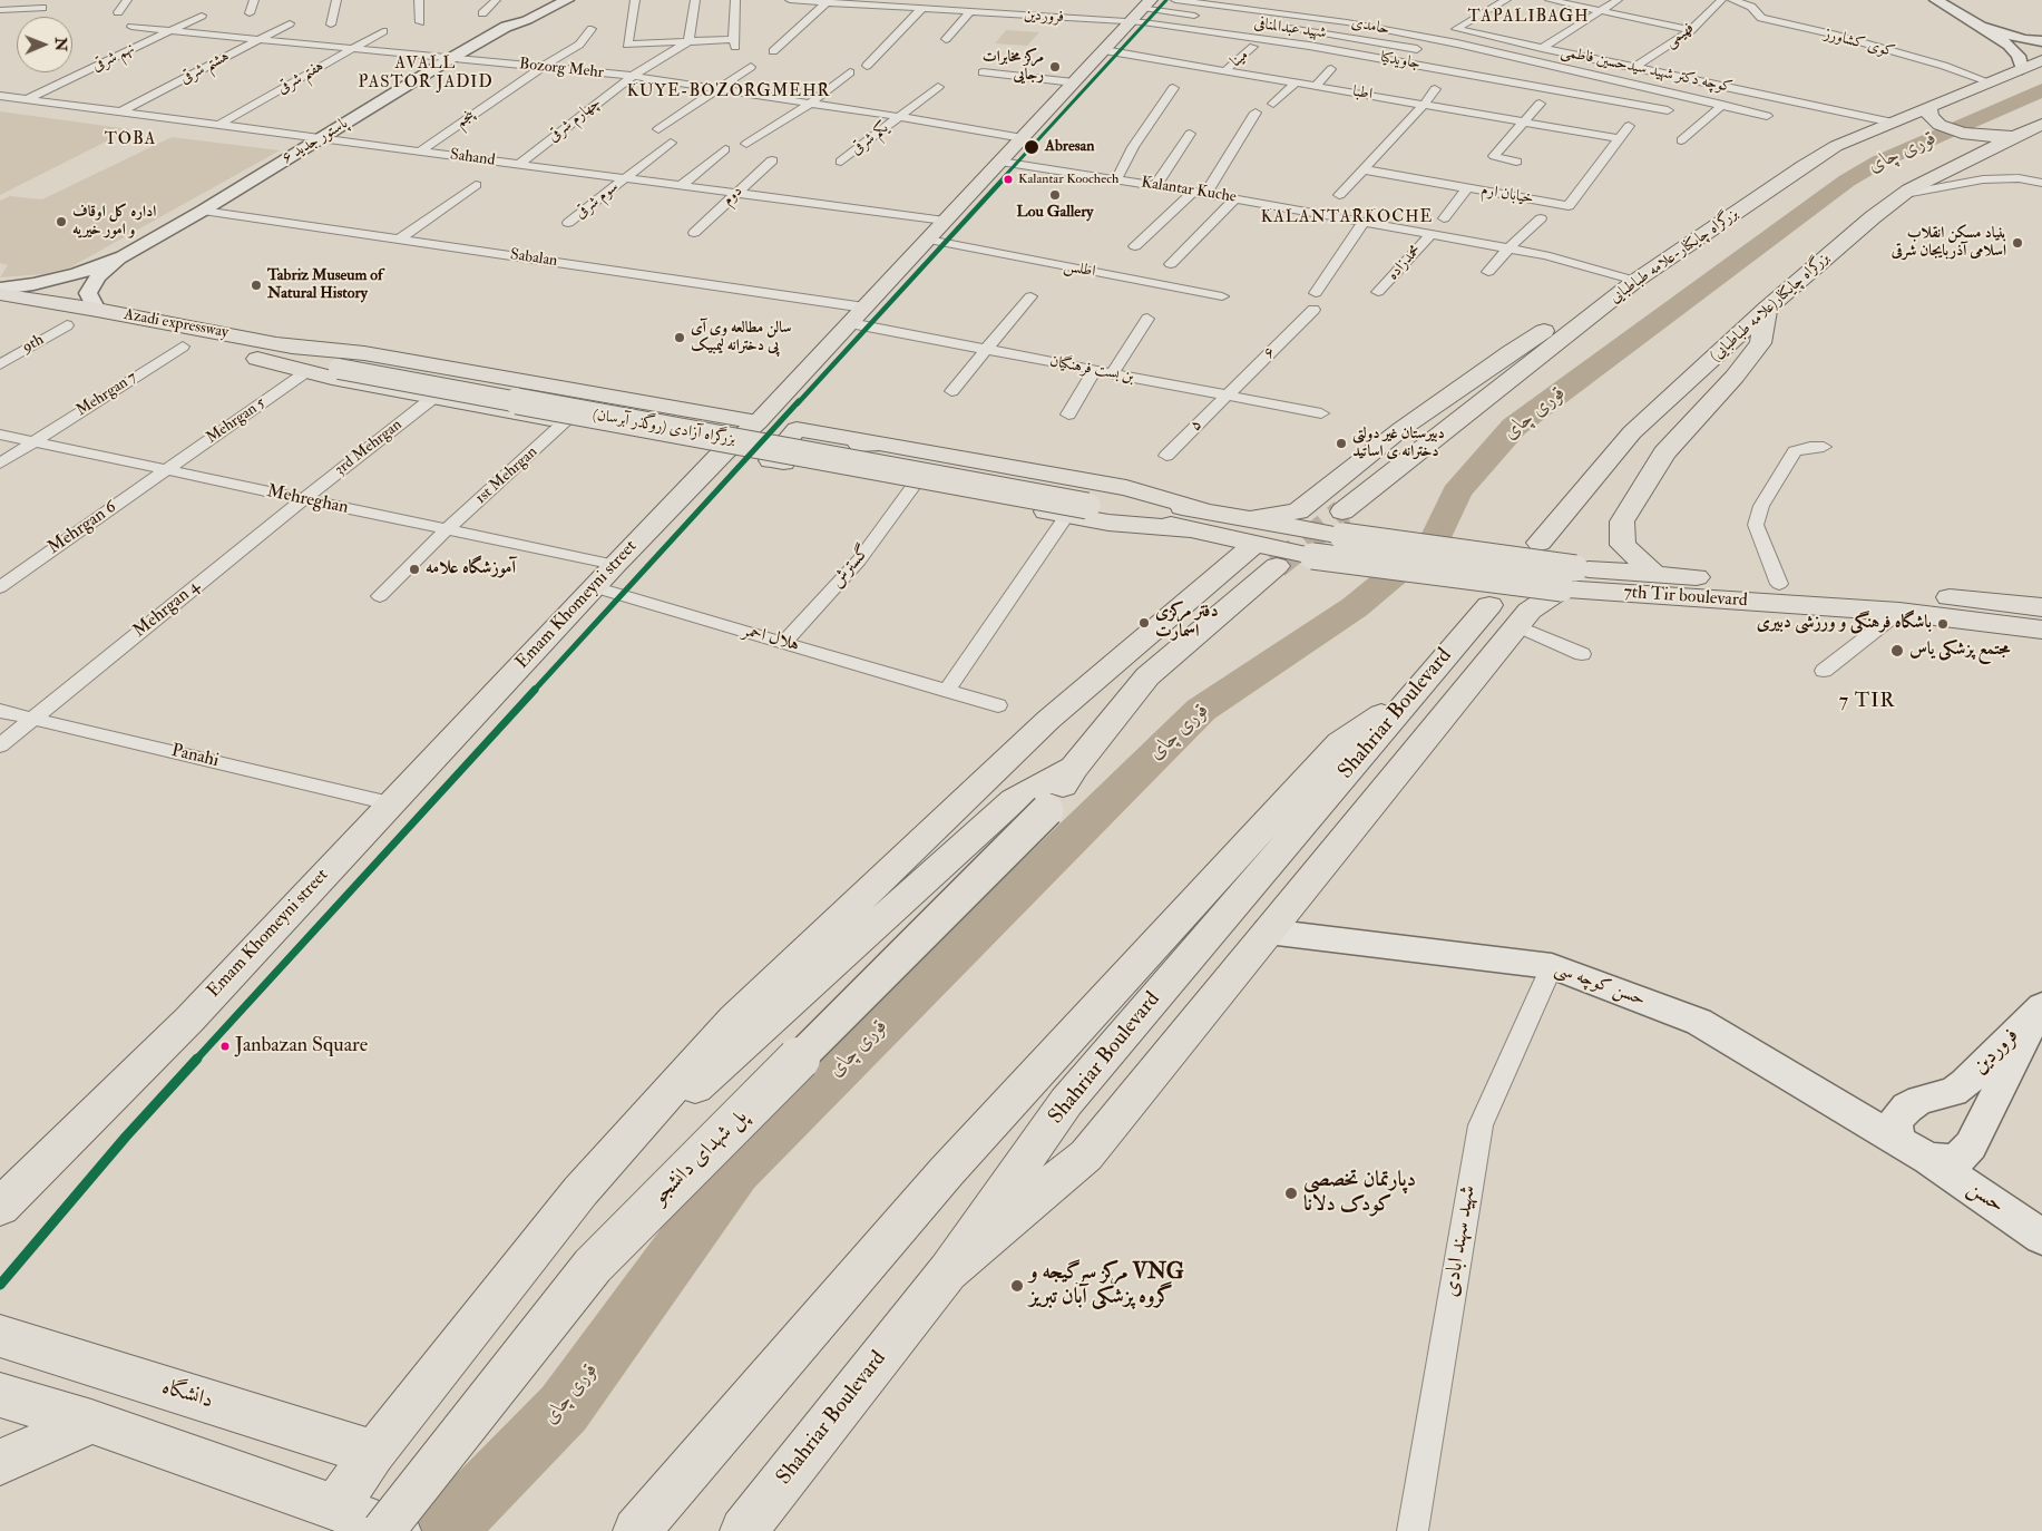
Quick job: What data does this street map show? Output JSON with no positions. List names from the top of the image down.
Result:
{
  "streets": {
    "main road": [
      "فروردین",
      "پاستور جدید ۶",
      "بزرگراه چایکنار-علامه طباطبایی",
      "بزرگراه چایکنار(علامه طباطبایی)",
      "Azadi expressway",
      "بزرگراه آزادی (روگذر آبرسان)",
      "7th Tir boulevard",
      "Emam Khomeyni street",
      "Shahriar Boulevard",
      "حسن کوچه سی",
      "پل شهدای دانشجو",
      "حسن",
      "دانشگاه"
    ],
    "street": [
      "حامدی",
      "شهید عبدالمنافی",
      "فهیمی",
      "کوی کشاورز",
      "نهم شرقی",
      "مینا",
      "جاویدکیا",
      "هشتم شرقی",
      "Bozorg Mehr",
      "کوچه دکتر شهید سیدحسین فاطمی",
      "هفتم شرقی",
      "اطبا",
      "پنجم",
      "چهارم شرقی",
      "یکم شرقی",
      "Sahand",
      "Kalantar Kuche",
      "خیابان ارم",
      "دوم",
      "سوم شرقی",
      "Sabalan",
      "محمدزاده",
      "اطلس",
      "9th",
      "۶",
      "بن بست فرهنگیان",
      "Mehrgan 7",
      "Mehrgan 5",
      "۵",
      "3rd Mehrgan",
      "1st Mehrgan",
      "Mehreghan",
      "Mehrgan 6",
      "گسترش",
      "Mehrgan 4",
      "هلال احمر",
      "Panahi",
      "شهید سهند ابادی"
    ]
  },
  "crossings": [
    ["فروردین", "جاویدکیا"],
    ["فروردین", "Emam Khomeyni street"],
    ["فروردین", "حسن کوچه سی"],
    ["فروردین", "حسن"],
    ["فهیمی", "کوچه دکتر شهید سیدحسین فاطمی"],
    ["کوی کشاورز", "بزرگراه چایکنار-علامه طباطبایی"],
    ["نهم شرقی", "Bozorg Mehr"],
    ["نهم شرقی", "Sahand"],
    ["مینا", "اطبا"],
    ["جاویدکیا", "Emam Khomeyni street"],
    ["هشتم شرقی", "Bozorg Mehr"],
    ["هشتم شرقی", "Sahand"],
    ["Bozorg Mehr", "هفتم شرقی"],
    ["Bozorg Mehr", "پنجم"],
    ["Bozorg Mehr", "چهارم شرقی"],
    ["Bozorg Mehr", "یکم شرقی"],
    ["Bozorg Mehr", "پاستور جدید ۶"],
    ["Bozorg Mehr", "Emam Khomeyni street"],
    ["کوچه دکتر شهید سیدحسین فاطمی", "بزرگراه چایکنار-علامه طباطبایی"],
    ["هفتم شرقی", "Sahand"],
    ["اطبا", "خیابان ارم"],
    ["اطبا", "Emam Khomeyni street"],
    ["پنجم", "Sahand"],
    ["چهارم شرقی", "Sahand"],
    ["پاستور جدید ۶", "Sahand"],
    ["پاستور جدید ۶", "Sabalan"],
    ["پاستور جدید ۶", "Azadi expressway"],
    ["Sahand", "دوم"],
    ["Sahand", "سوم شرقی"],
    ["Sahand", "Emam Khomeyni street"],
    ["Kalantar Kuche", "بزرگراه چایکنار-علامه طباطبایی"],
    ["Kalantar Kuche", "محمدزاده"],
    ["Kalantar Kuche", "Emam Khomeyni street"],
    ["Sabalan", "Emam Khomeyni street"],
    ["اطلس", "Emam Khomeyni street"],
    ["Azadi expressway", "Mehrgan 7"],
    ["Azadi expressway", "بزرگراه آزادی (روگذر آبرسان)"],
    ["۶", "بن بست فرهنگیان"],
    ["۶", "۵"],
    ["بن بست فرهنگیان", "۵"],
    ["بن بست فرهنگیان", "Emam Khomeyni street"],
    ["Mehrgan 7", "Mehreghan"],
    ["Mehrgan 5", "Mehreghan"],
    ["Mehrgan 5", "Mehrgan 6"],
    ["3rd Mehrgan", "Mehreghan"],
    ["3rd Mehrgan", "Mehrgan 4"],
    ["1st Mehrgan", "Mehreghan"],
    ["Mehreghan", "Mehrgan 6"],
    ["Mehreghan", "Emam Khomeyni street"],
    ["Mehreghan", "Mehrgan 4"],
    ["گسترش", "هلال احمر"],
    ["Emam Khomeyni street", "هلال احمر"],
    ["Emam Khomeyni street", "Panahi"],
    ["Mehrgan 4", "Panahi"],
    ["حسن کوچه سی", "حسن"],
    ["حسن کوچه سی", "شهید سهند ابادی"]
  ],
  "districts": [
    "TAPALIBAGH",
    "AVALL PASTOR JADID",
    "KUYE-BOZORGMEHR",
    "TOBA",
    "KALANTARKOCHE",
    "7 TIR"
  ],
  "water": ["قوری چای"],
  "places": [
    "مرکز مخابرات رجایی",
    "Abresan",
    "Kalantar Koochech",
    "Lou Gallery",
    "اداره کل اوقاف و امور خیریه",
    "بنیاد مسکن انقلاب اسلامی آذربایجان شرقی",
    "Tabriz Museum of Natural History",
    "سالن مطالعه وی آی پی دخترانه لیمبیک",
    "دبیرستان غیر دولتی دخترانه ی اساتید",
    "آموزشگاه علامه",
    "دفتر مرکزی اسمارت",
    "باشگاه فرهنگی و ورزشی دبیری",
    "مجتمع پزشکی یاس",
    "Janbazan Square",
    "دپارتمان تخصصی کودک دلانا",
    "مرکز سرگیجه و VNG گروه پزشکی آبان تبریز"
  ],
  "north": "right"
}
